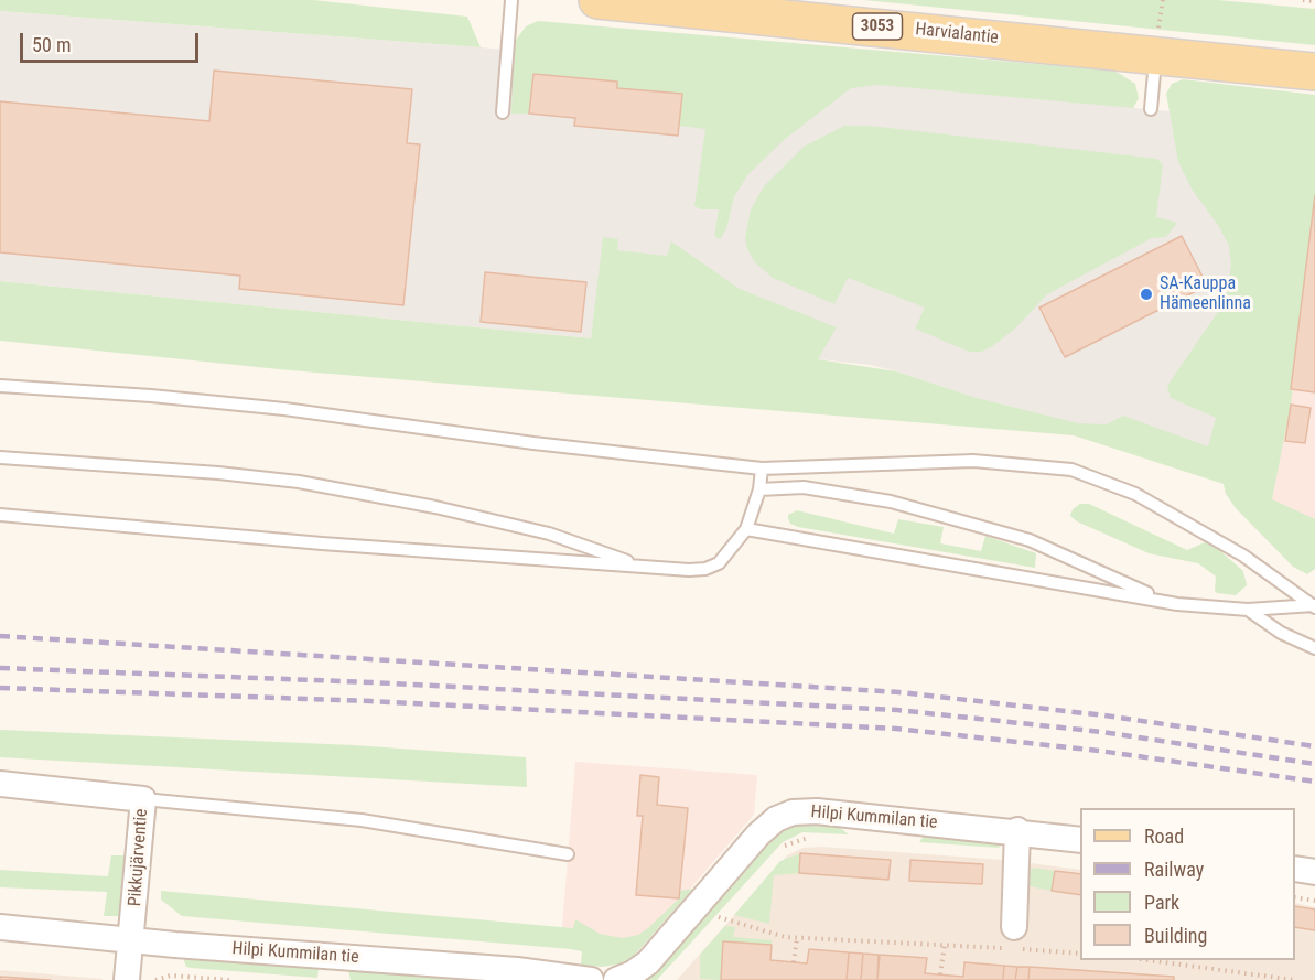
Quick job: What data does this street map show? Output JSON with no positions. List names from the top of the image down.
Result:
{
  "streets": {
    "main road": ["3053", "Harvialantie"],
    "street": ["Hilpi Kummilan tie", "Pikkujärventie"]
  },
  "crossings": [
    ["Hilpi Kummilan tie", "Pikkujärventie"]
  ],
  "places": ["SA-Kauppa Hämeenlinna"],
  "legend": [
    "Road",
    "Railway",
    "Park",
    "Building"
  ],
  "scale_bar": "50 m"
}
